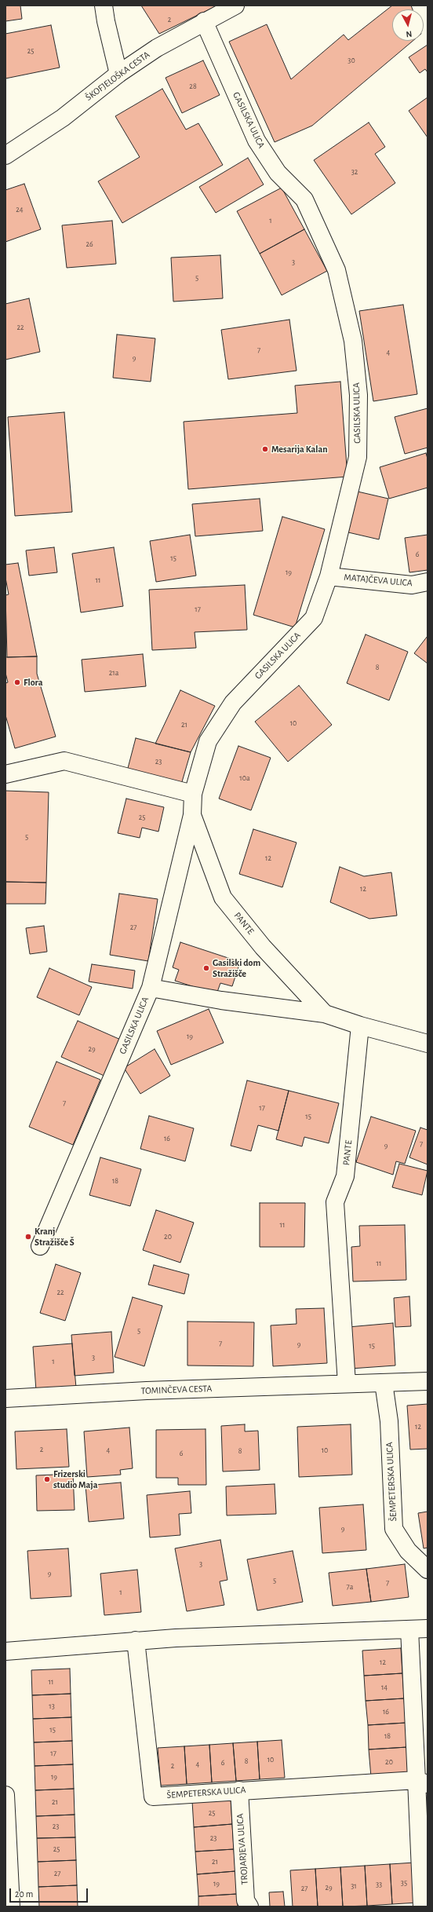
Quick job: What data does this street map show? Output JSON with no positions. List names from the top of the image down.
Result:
{
  "streets": {
    "street": [
      "ŠKOFJELOŠKA CESTA",
      "GASILSKA ULICA",
      "MATAJČEVA ULICA",
      "PANTE",
      "TOMINČEVA CESTA",
      "ŠEMPETERSKA ULICA",
      "TROJARJEVA ULICA"
    ]
  },
  "crossings": [
    ["ŠKOFJELOŠKA CESTA", "GASILSKA ULICA"],
    ["GASILSKA ULICA", "MATAJČEVA ULICA"],
    ["GASILSKA ULICA", "PANTE"],
    ["PANTE", "TOMINČEVA CESTA"],
    ["TOMINČEVA CESTA", "ŠEMPETERSKA ULICA"],
    ["ŠEMPETERSKA ULICA", "TROJARJEVA ULICA"]
  ],
  "places": [
    "Mesarija Kalan",
    "Flora",
    "Gasilski dom Stražišče",
    "Kranj Stražišče Š",
    "Frizerski studio Maja"
  ],
  "house_numbers": [
    "2",
    "25",
    "30",
    "28",
    "32",
    "24",
    "1",
    "26",
    "3",
    "5",
    "22",
    "7",
    "4",
    "9",
    "6",
    "15",
    "19",
    "11",
    "17",
    "8",
    "21a",
    "10",
    "21",
    "23",
    "10a",
    "25",
    "5",
    "12",
    "12",
    "27",
    "19",
    "29",
    "7",
    "17",
    "15",
    "16",
    "7",
    "9",
    "18",
    "11",
    "20",
    "11",
    "22",
    "5",
    "7",
    "9",
    "15",
    "3",
    "1",
    "12",
    "2",
    "4",
    "10",
    "8",
    "6",
    "9",
    "3",
    "9",
    "5",
    "7",
    "7a",
    "1",
    "12",
    "11",
    "14",
    "13",
    "16",
    "15",
    "18",
    "17",
    "10",
    "8",
    "20",
    "6",
    "4",
    "2",
    "19",
    "21",
    "25",
    "23",
    "23",
    "25",
    "21",
    "27",
    "35",
    "19",
    "33",
    "31",
    "29",
    "27"
  ],
  "scale_bar": "20 m",
  "north": "bottom"
}
